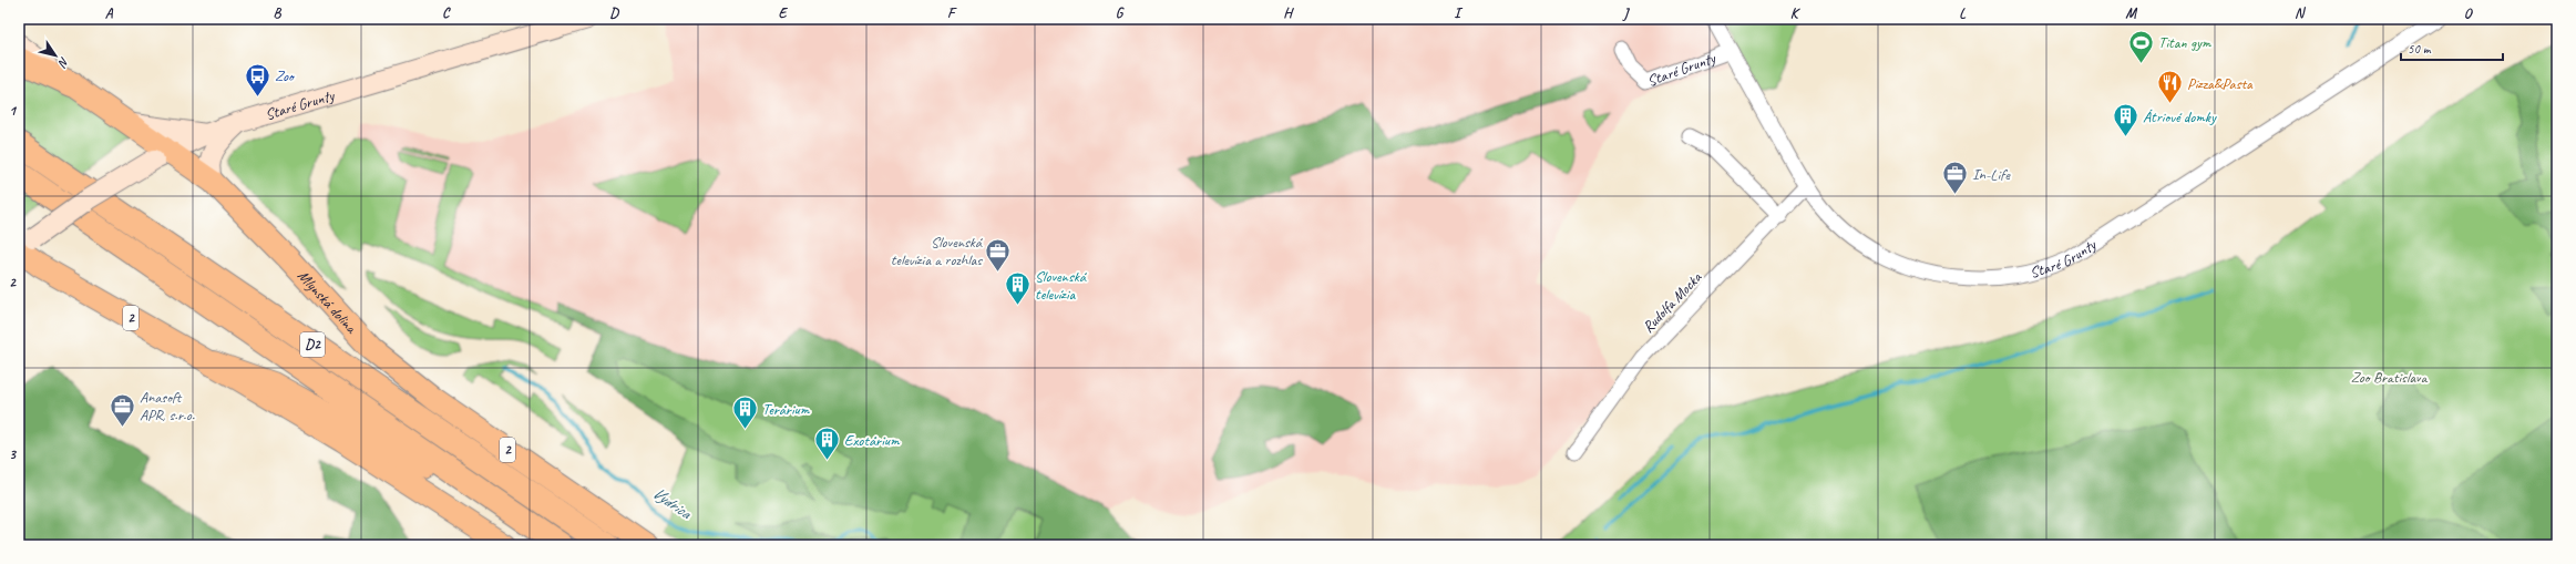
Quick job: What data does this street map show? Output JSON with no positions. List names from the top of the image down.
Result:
{
  "streets": {
    "highway": ["D2"],
    "main road": ["Mlynská dolina", "2"],
    "street": ["Staré Grunty", "Rudolfa Mocka"]
  },
  "crossings": [
    ["Staré Grunty", "Mlynská dolina"],
    ["Staré Grunty", "Rudolfa Mocka"],
    ["Staré Grunty", "2"]
  ],
  "water": ["Vydrica"],
  "parks": ["Zoo Bratislava"],
  "places": {
    "sports": ["Titan gym"],
    "bus stop": ["Zoo"],
    "restaurant": ["Pizza&Pasta"],
    "building": [
      "Átriové domky",
      "Slovenská televízia",
      "Terárium",
      "Exotárium"
    ],
    "office": ["In-Life", "Slovenská televízia a rozhlas", "Anasoft APR, s.r.o."]
  },
  "scale_bar": "50 m",
  "north": "bottom right",
  "grid": {
    "columns": [
      "A",
      "B",
      "C",
      "D",
      "E",
      "F",
      "G",
      "H",
      "I",
      "J",
      "K",
      "L",
      "M",
      "N",
      "O"
    ],
    "rows": ["1", "2", "3"]
  }
}
